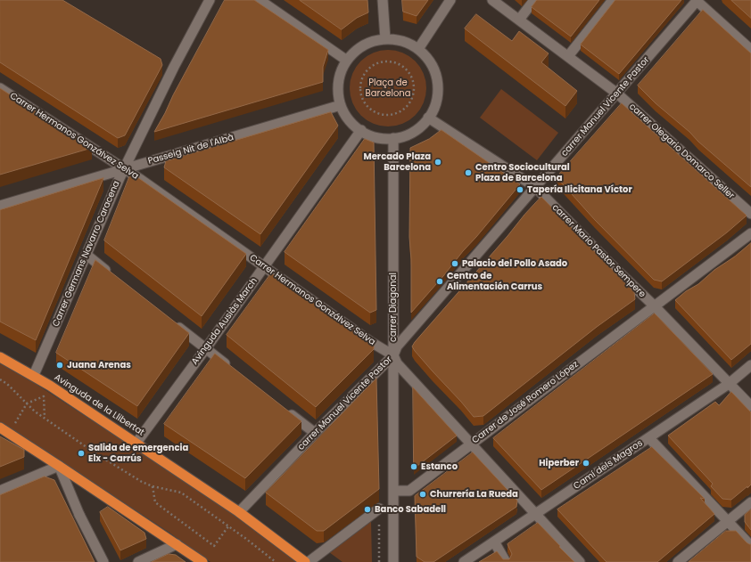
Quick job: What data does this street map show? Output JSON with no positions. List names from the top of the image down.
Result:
{
  "streets": {
    "highway": ["Avinguda de la Llibertat"],
    "street": [
      "carrer Manuel Vicente Pastor",
      "Carrer Hermanos Gonzálvez Selva",
      "Passeig Nit de l'Albà",
      "carrer Olegario Domarco Seller",
      "carrer Mario Pastor Sempere",
      "Carrer Germans Navarro Caracena",
      "carrer Diagonal",
      "Avinguda Ausiàs March",
      "Carrer de José Romero López",
      "Camí dels Magros"
    ]
  },
  "crossings": [
    ["carrer Manuel Vicente Pastor", "Carrer Hermanos Gonzálvez Selva"],
    ["carrer Manuel Vicente Pastor", "carrer Olegario Domarco Seller"],
    ["carrer Manuel Vicente Pastor", "carrer Mario Pastor Sempere"],
    ["carrer Manuel Vicente Pastor", "carrer Diagonal"],
    ["carrer Manuel Vicente Pastor", "Avinguda de la Llibertat"],
    ["Carrer Hermanos Gonzálvez Selva", "Passeig Nit de l'Albà"],
    ["Carrer Hermanos Gonzálvez Selva", "Carrer Germans Navarro Caracena"],
    ["Carrer Hermanos Gonzálvez Selva", "carrer Diagonal"],
    ["Carrer Hermanos Gonzálvez Selva", "Avinguda Ausiàs March"],
    ["Carrer Hermanos Gonzálvez Selva", "Carrer de José Romero López"],
    ["Carrer Hermanos Gonzálvez Selva", "Camí dels Magros"],
    ["Passeig Nit de l'Albà", "Carrer Germans Navarro Caracena"],
    ["carrer Mario Pastor Sempere", "Carrer de José Romero López"],
    ["carrer Mario Pastor Sempere", "Camí dels Magros"],
    ["Carrer Germans Navarro Caracena", "Avinguda de la Llibertat"],
    ["carrer Diagonal", "Carrer de José Romero López"],
    ["Avinguda Ausiàs March", "Avinguda de la Llibertat"]
  ],
  "parks": ["Plaça de Barcelona"],
  "places": [
    "Mercado Plaza Barcelona",
    "Centro Sociocultural Plaza de Barcelona",
    "Tapería Ilicitana Víctor",
    "Palacio del Pollo Asado",
    "Centro de Alimentación Carrus",
    "Juana Arenas",
    "Salida de emergencia Elx - Carrús",
    "Hiperber",
    "Estanco",
    "Churrería La Rueda",
    "Banco Sabadell"
  ]
}
